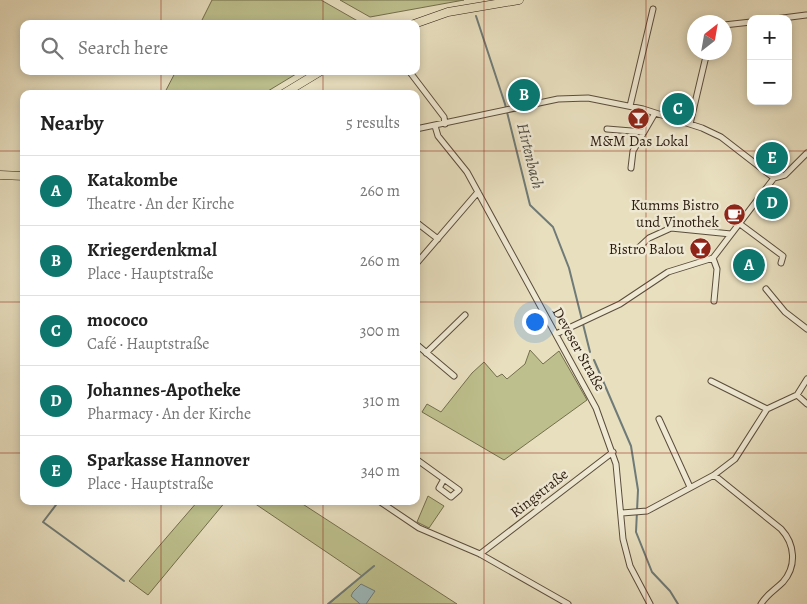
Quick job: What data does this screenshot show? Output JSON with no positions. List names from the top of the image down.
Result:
{
  "streets": {
    "street": ["Deveser Straße", "Ringstraße"]
  },
  "crossings": [
    ["Deveser Straße", "Ringstraße"]
  ],
  "water": ["Hirtenbach"],
  "places": {
    "bar": ["M&M Das Lokal", "Bistro Balou"],
    "cafe": ["Kumms Bistro und Vinothek"]
  },
  "north": "top right",
  "page": {
    "map_buttons": ["+", "−"],
    "search": "Search here",
    "pins": [
      "B",
      "C",
      "E",
      "D",
      "A"
    ],
    "heading": ["Nearby", "5 results"],
    "list": [
      {
        "mark": "A",
        "name": "Katakombe",
        "note": "Theatre · An der Kirche",
        "value": "260 m"
      },
      {
        "mark": "B",
        "name": "Kriegerdenkmal",
        "note": "Place · Hauptstraße",
        "value": "260 m"
      },
      {
        "mark": "C",
        "name": "mococo",
        "note": "Café · Hauptstraße",
        "value": "300 m"
      },
      {
        "mark": "D",
        "name": "Johannes-Apotheke",
        "note": "Pharmacy · An der Kirche",
        "value": "310 m"
      },
      {
        "mark": "E",
        "name": "Sparkasse Hannover",
        "note": "Place · Hauptstraße",
        "value": "340 m"
      }
    ]
  }
}
